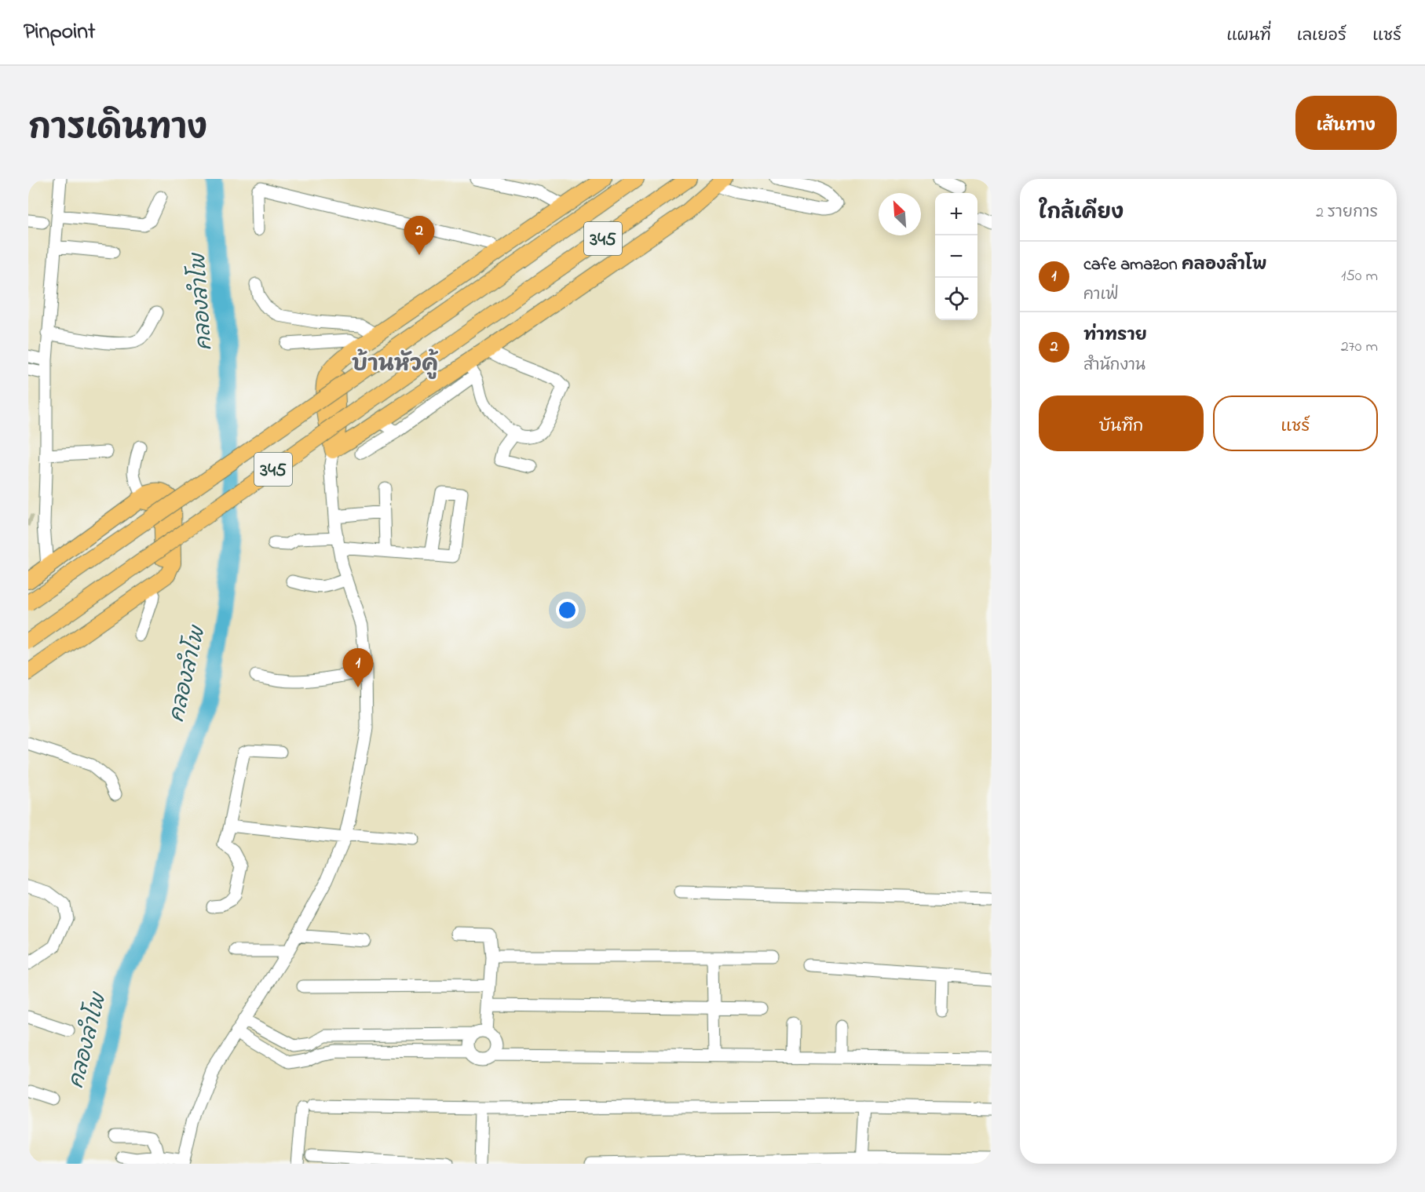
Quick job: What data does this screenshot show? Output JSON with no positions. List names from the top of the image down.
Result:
{
  "streets": {
    "main road": ["345"]
  },
  "districts": ["บ้านหัวคู้"],
  "water": ["คลองลำโพ"],
  "north": "top left",
  "page": {
    "header": "Pinpoint",
    "nav": ["แผนที่", "เลเยอร์", "แชร์"],
    "title": "การเดินทาง",
    "buttons": [
      "เส้นทาง",
      ["บันทึก", "แชร์"]
    ],
    "heading": ["ใกล้เคียง", "2 รายการ"],
    "map_buttons": ["+", "−"],
    "pins": ["2", "1"],
    "list": [
      {
        "mark": "1",
        "name": "cafe amazon คลองลำโพ",
        "note": "คาเฟ่",
        "value": "150 m"
      },
      {
        "mark": "2",
        "name": "ท่าทราย",
        "note": "สำนักงาน",
        "value": "270 m"
      }
    ]
  }
}
